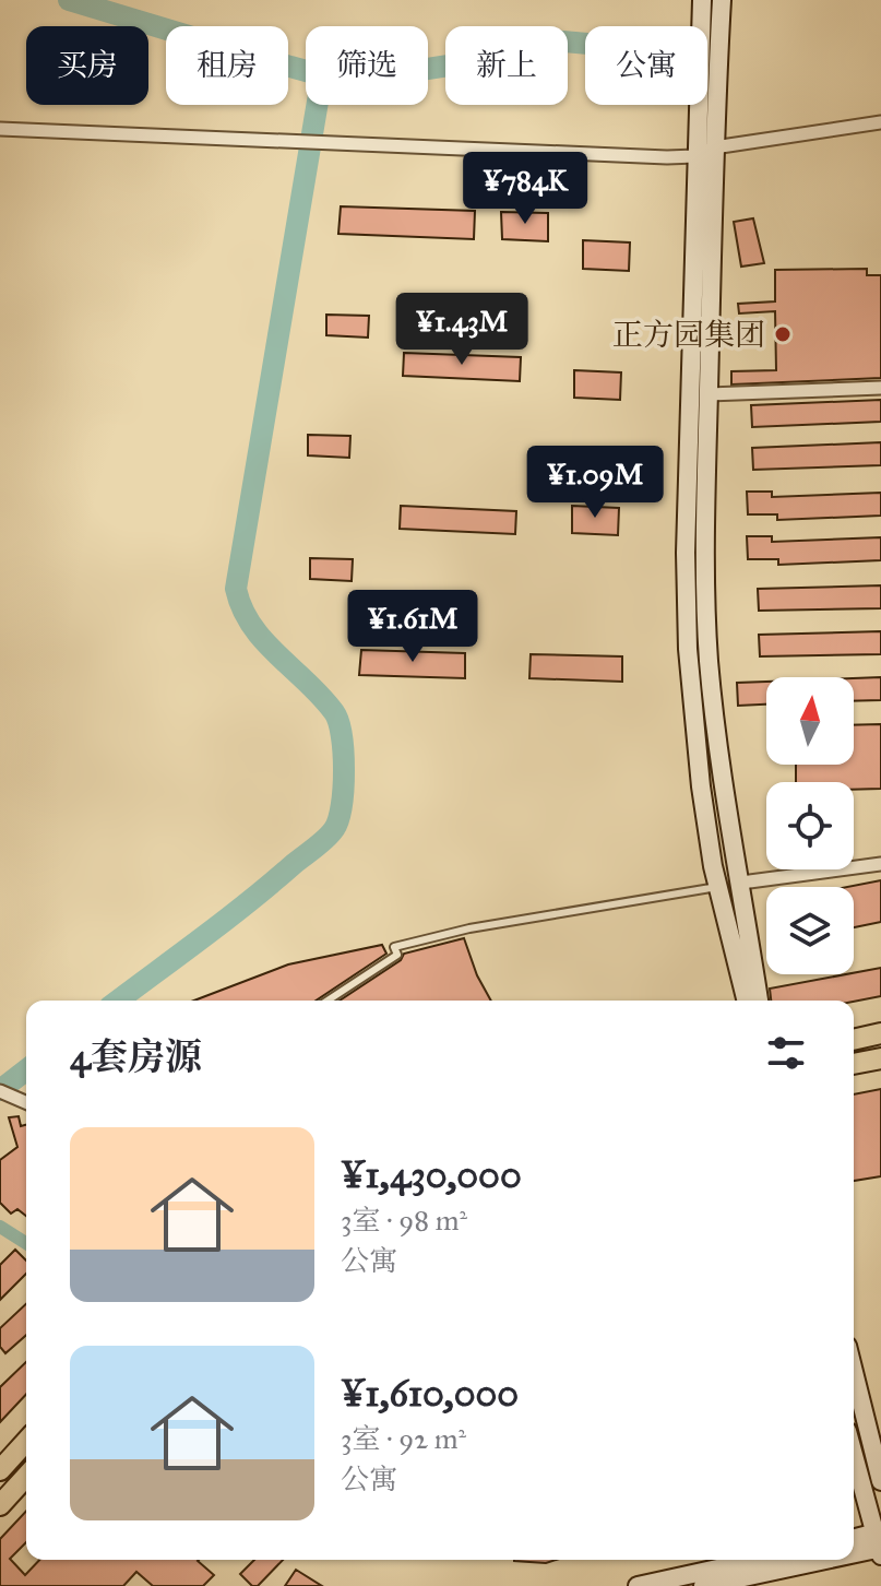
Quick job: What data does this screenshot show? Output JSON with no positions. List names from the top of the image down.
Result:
{
  "places": ["正方园集团"],
  "north": "top",
  "page": {
    "chip": [
      "买房",
      "租房",
      "筛选",
      "新上",
      "公寓"
    ],
    "price": [
      "¥784K",
      "¥1.43M",
      "¥1.09M",
      "¥1.61M"
    ],
    "heading": "4套房源",
    "list": [
      {
        "name": "¥1,430,000",
        "note": "3室 · 98 m² · 公寓"
      },
      {
        "name": "¥1,610,000",
        "note": "3室 · 92 m² · 公寓"
      }
    ]
  }
}
